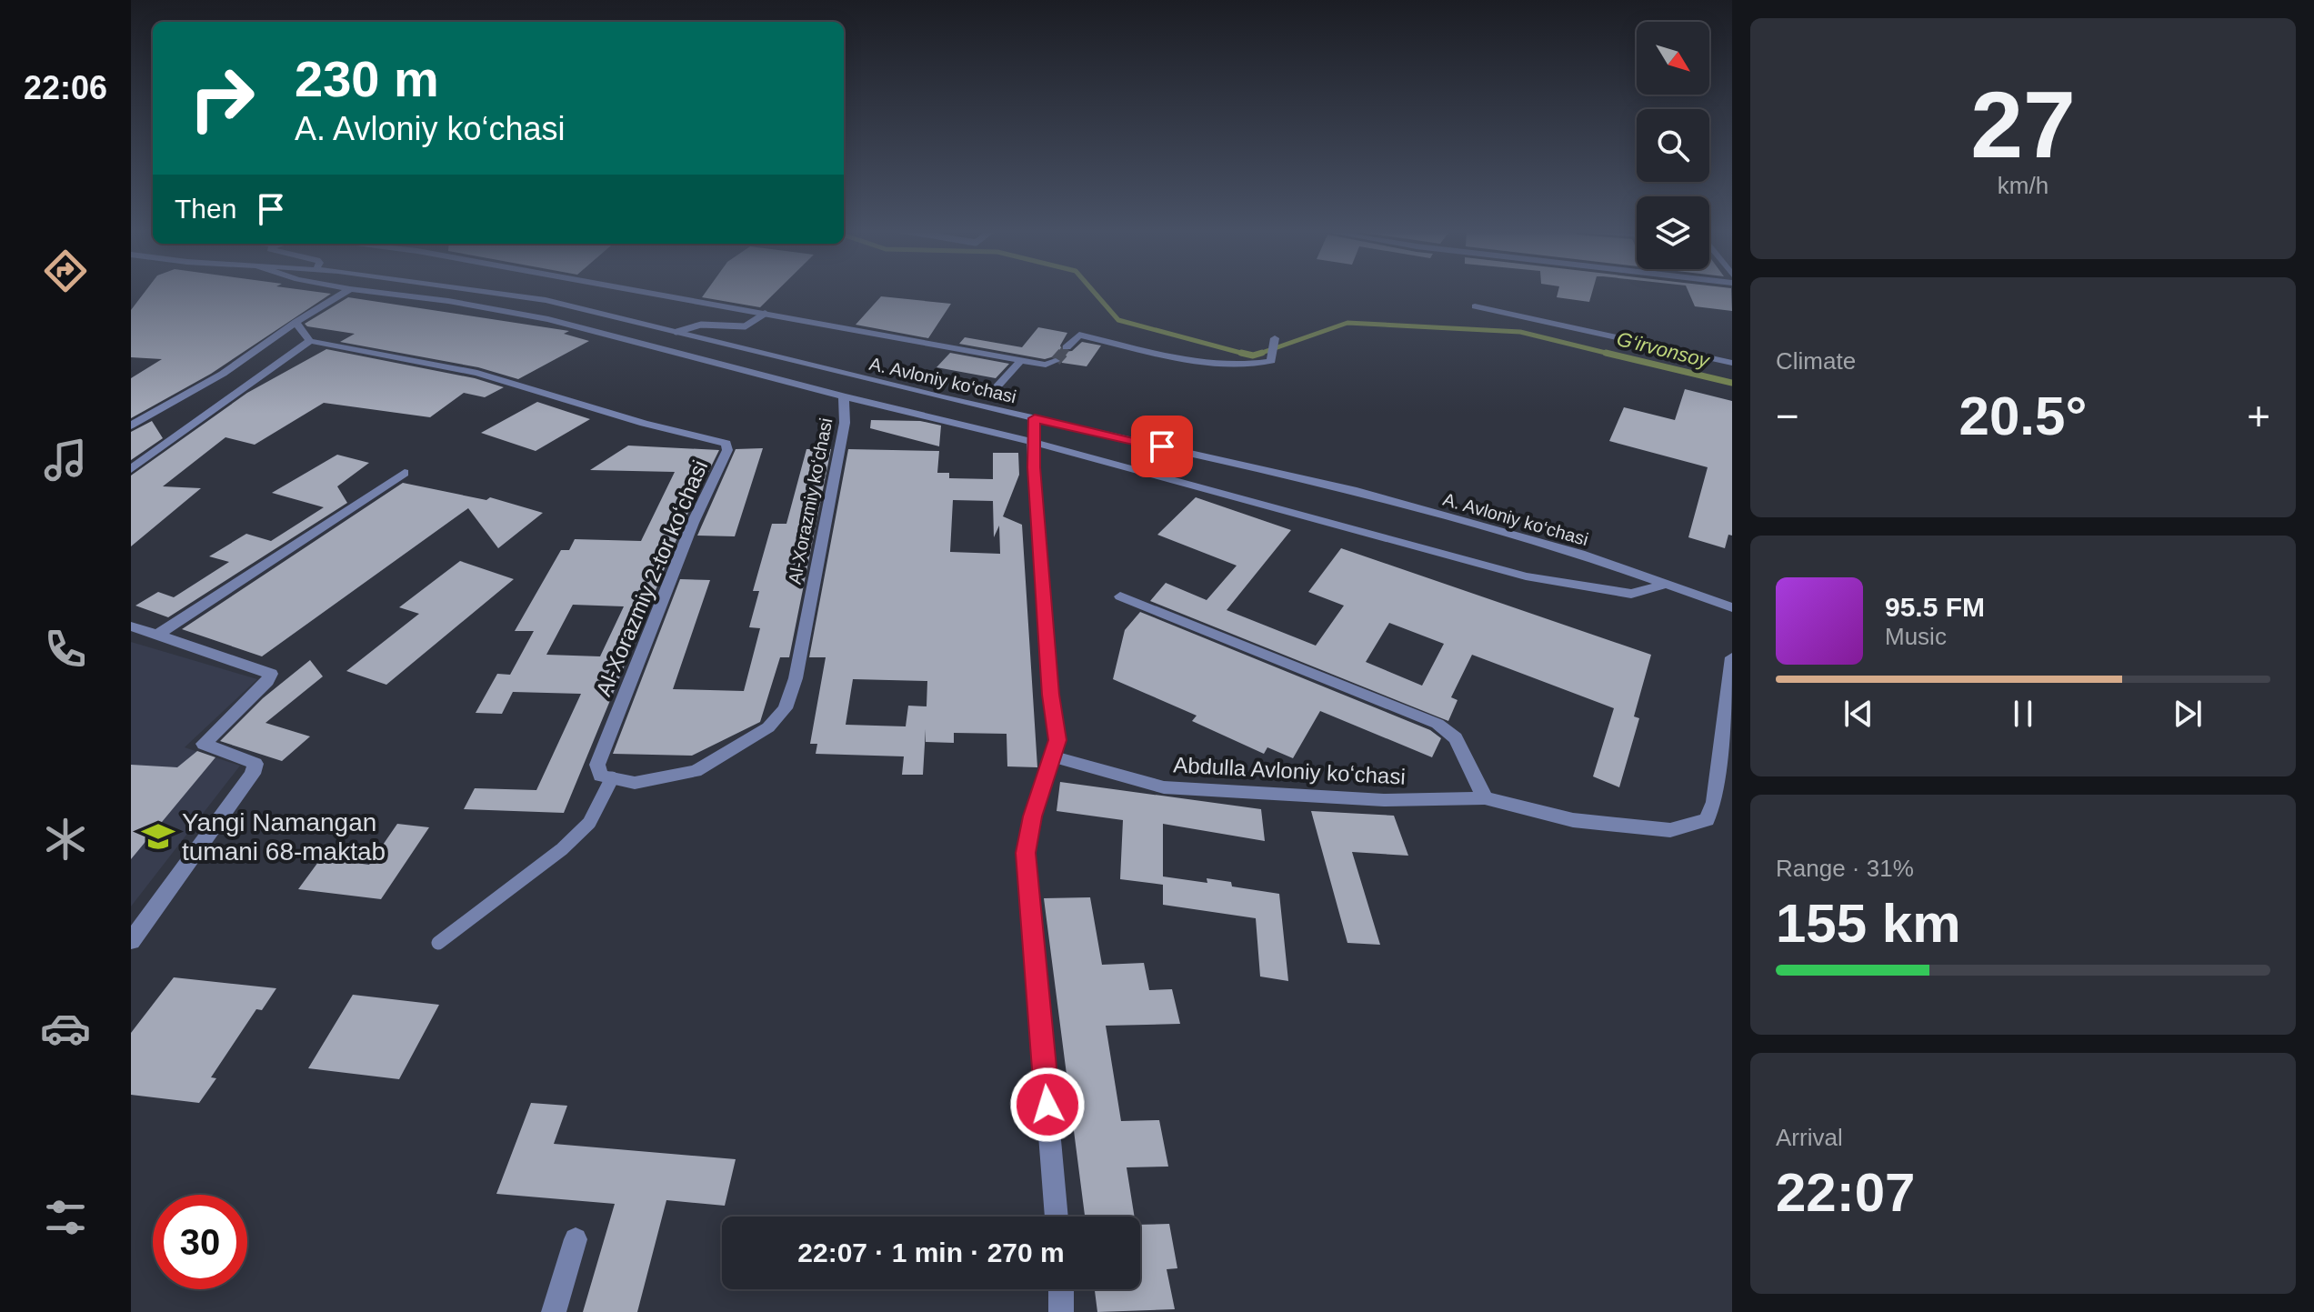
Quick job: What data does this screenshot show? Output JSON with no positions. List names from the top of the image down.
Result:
{
  "streets": {
    "street": [
      "A. Avloniy ko‘chasi",
      "Al-Xorazmiy koʻchasi",
      "Al-Xorazmiy 2-tor koʻchasi",
      "Abdulla Avloniy koʻchasi"
    ]
  },
  "crossings": [
    ["Al-Xorazmiy koʻchasi", "Al-Xorazmiy 2-tor koʻchasi"]
  ],
  "water": ["G‘irvonsoy"],
  "places": {
    "school or university": ["Yangi Namangan tumani 68-maktab"]
  },
  "north": "bottom right",
  "page": {
    "tabs": "22:06",
    "tile": [
      ["27", "km/h"],
      "Climate",
      ["Range · 31%", "155 km"],
      ["Arrival", "22:07"]
    ],
    "turn": ["230 m", "A. Avloniy ko‘chasi"],
    "then": "Then",
    "heat": ["−", "20.5°", "+"],
    "song": ["95.5 FM", "Music"],
    "limit": "30",
    "trip": "22:07 · 1 min · 270 m"
  }
}
